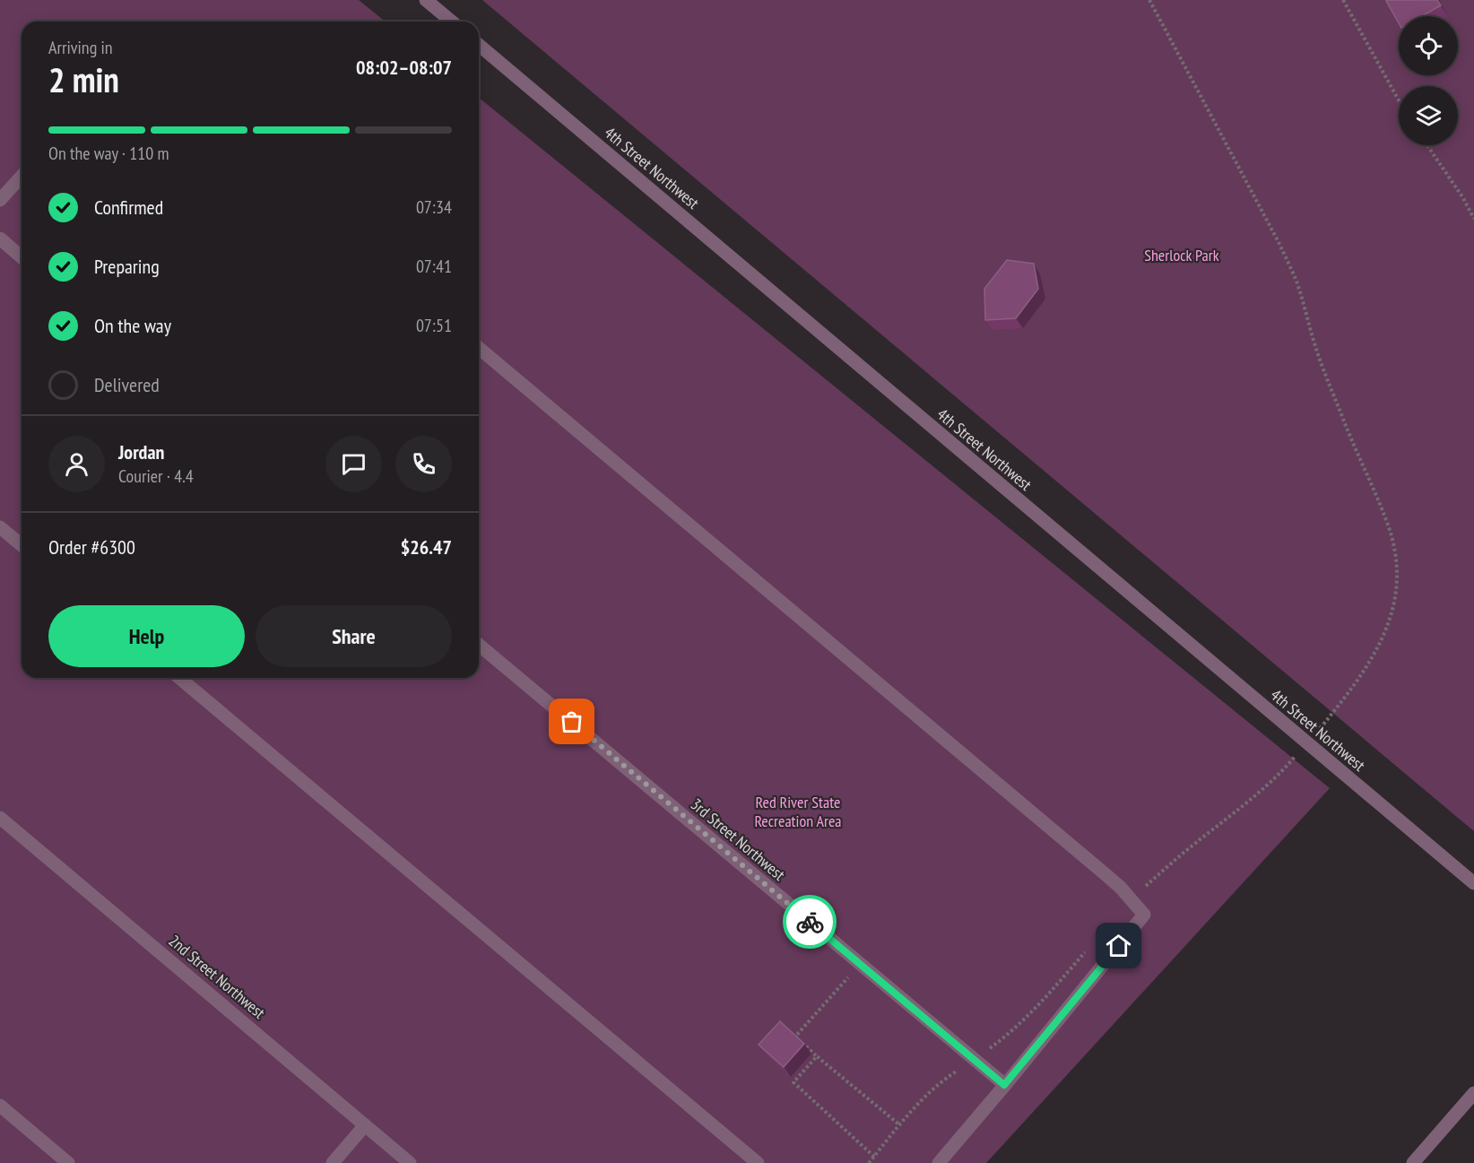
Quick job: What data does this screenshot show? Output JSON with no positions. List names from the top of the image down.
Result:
{
  "streets": {
    "street": ["4th Street Northwest", "3rd Street Northwest", "2nd Street Northwest"]
  },
  "parks": ["Sherlock Park", "Red River State Recreation Area"],
  "page": {
    "heading": ["2 min", "Arriving in", "08:02–08:07"],
    "panel": [
      "Jordan",
      "Courier · 4.4",
      "Order #6300",
      "$26.47"
    ],
    "bar": "On the way · 110 m",
    "list": [
      ["Confirmed", "07:34"],
      ["Preparing", "07:41"],
      ["On the way", "07:51"],
      "Delivered"
    ],
    "buttons": ["Help", "Share"]
  }
}
